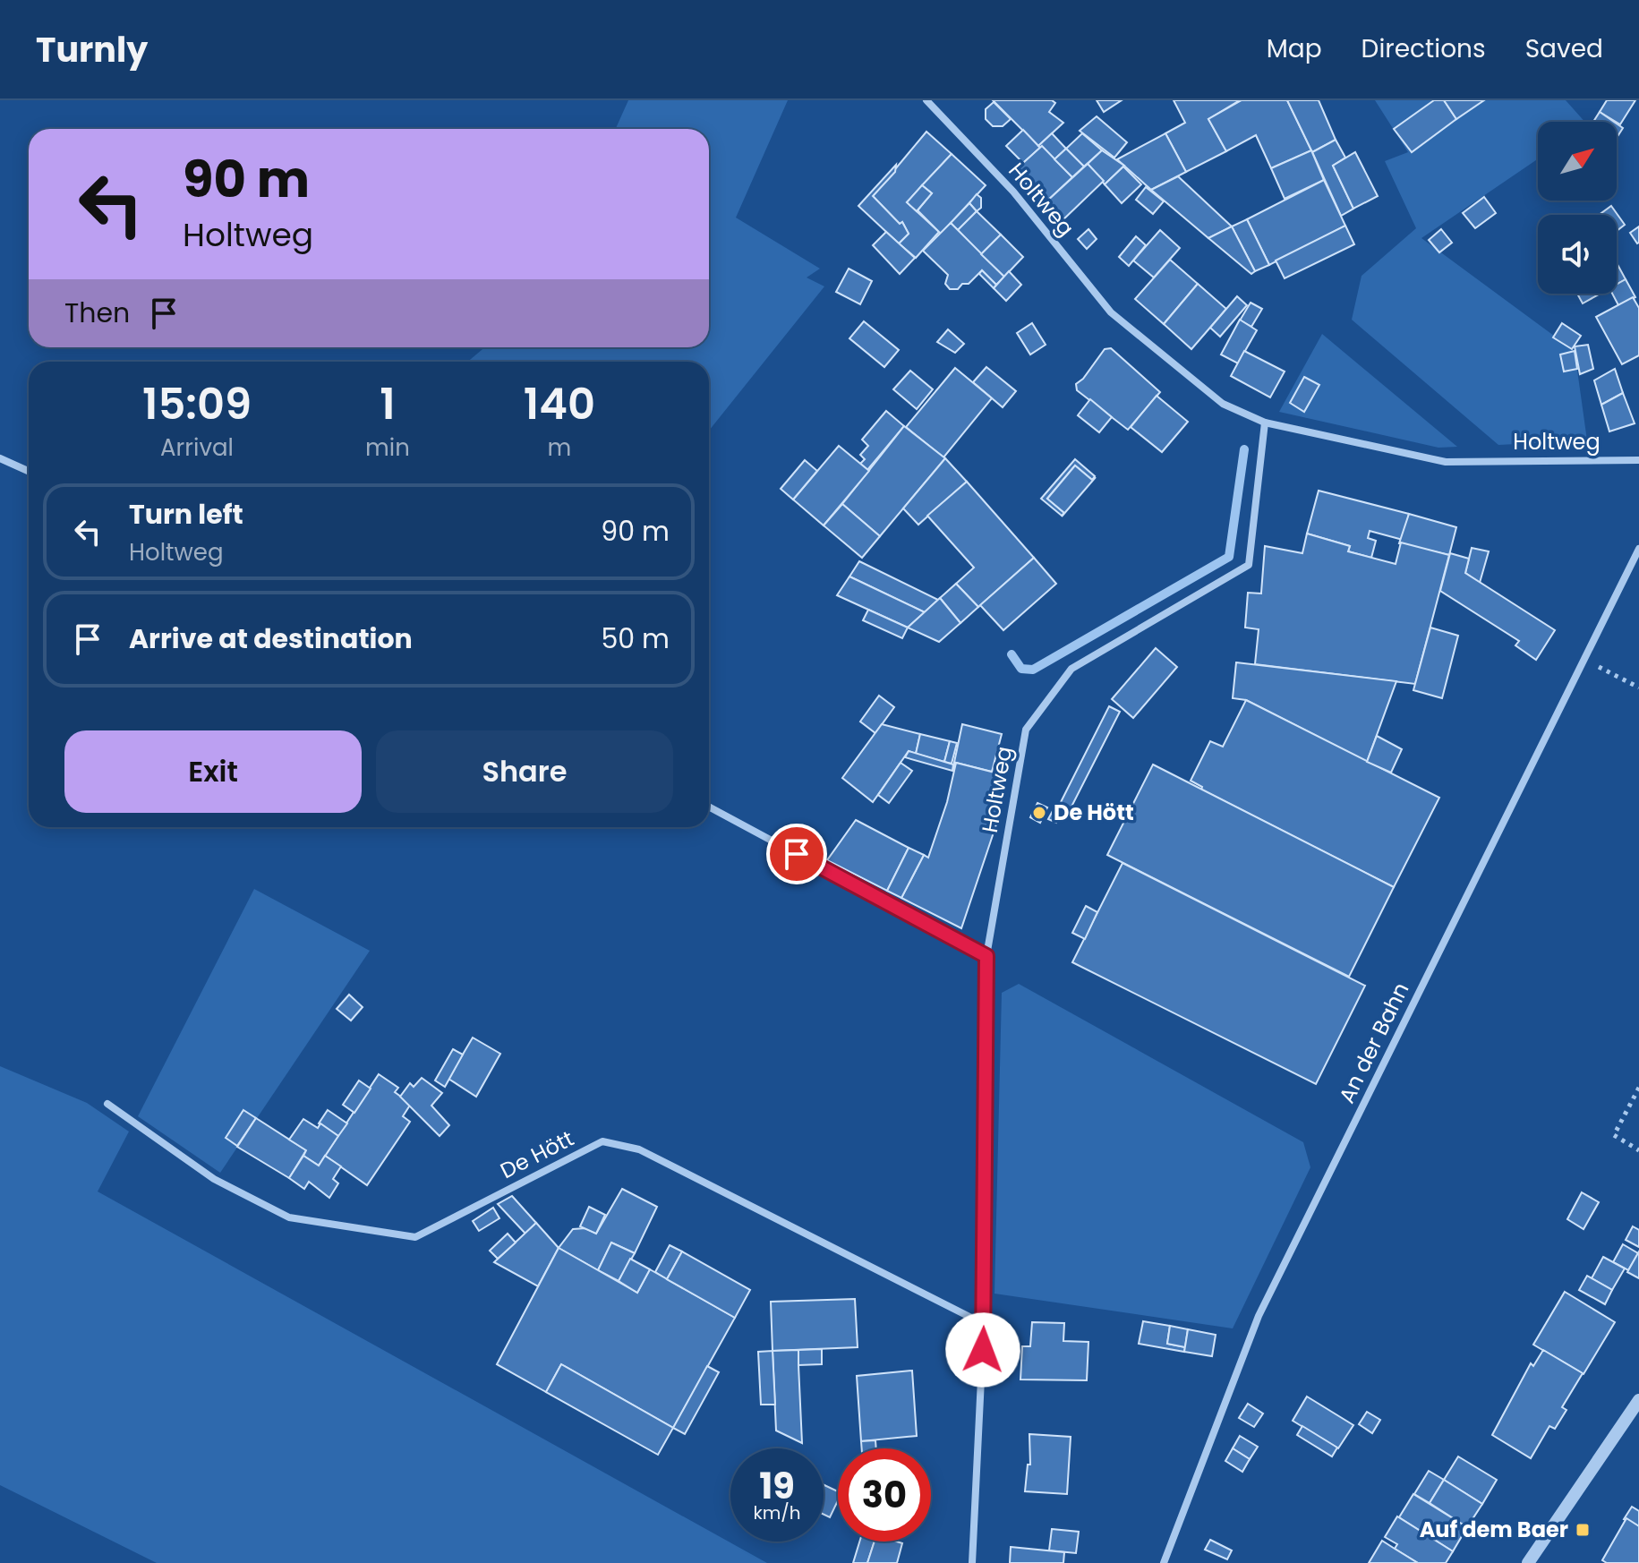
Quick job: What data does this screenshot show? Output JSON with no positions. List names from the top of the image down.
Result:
{
  "streets": {
    "street": ["Holtweg", "An der Bahn", "De Hött"]
  },
  "places": {
    "other": ["De Hött"],
    "transit": ["Auf dem Baer"]
  },
  "north": "top right",
  "page": {
    "header": "Turnly",
    "nav": ["Map", "Directions", "Saved"],
    "turn": ["90 m", "Holtweg"],
    "then": "Then",
    "eta": [
      "15:09",
      "Arrival",
      "1",
      "min",
      "140",
      "m"
    ],
    "list": [
      {
        "name": "Turn left",
        "note": "Holtweg",
        "value": "90 m"
      },
      {
        "name": "Arrive at destination",
        "value": "50 m"
      }
    ],
    "buttons": ["Exit", "Share"],
    "speed": "19 km/h",
    "limit": "30"
  }
}
